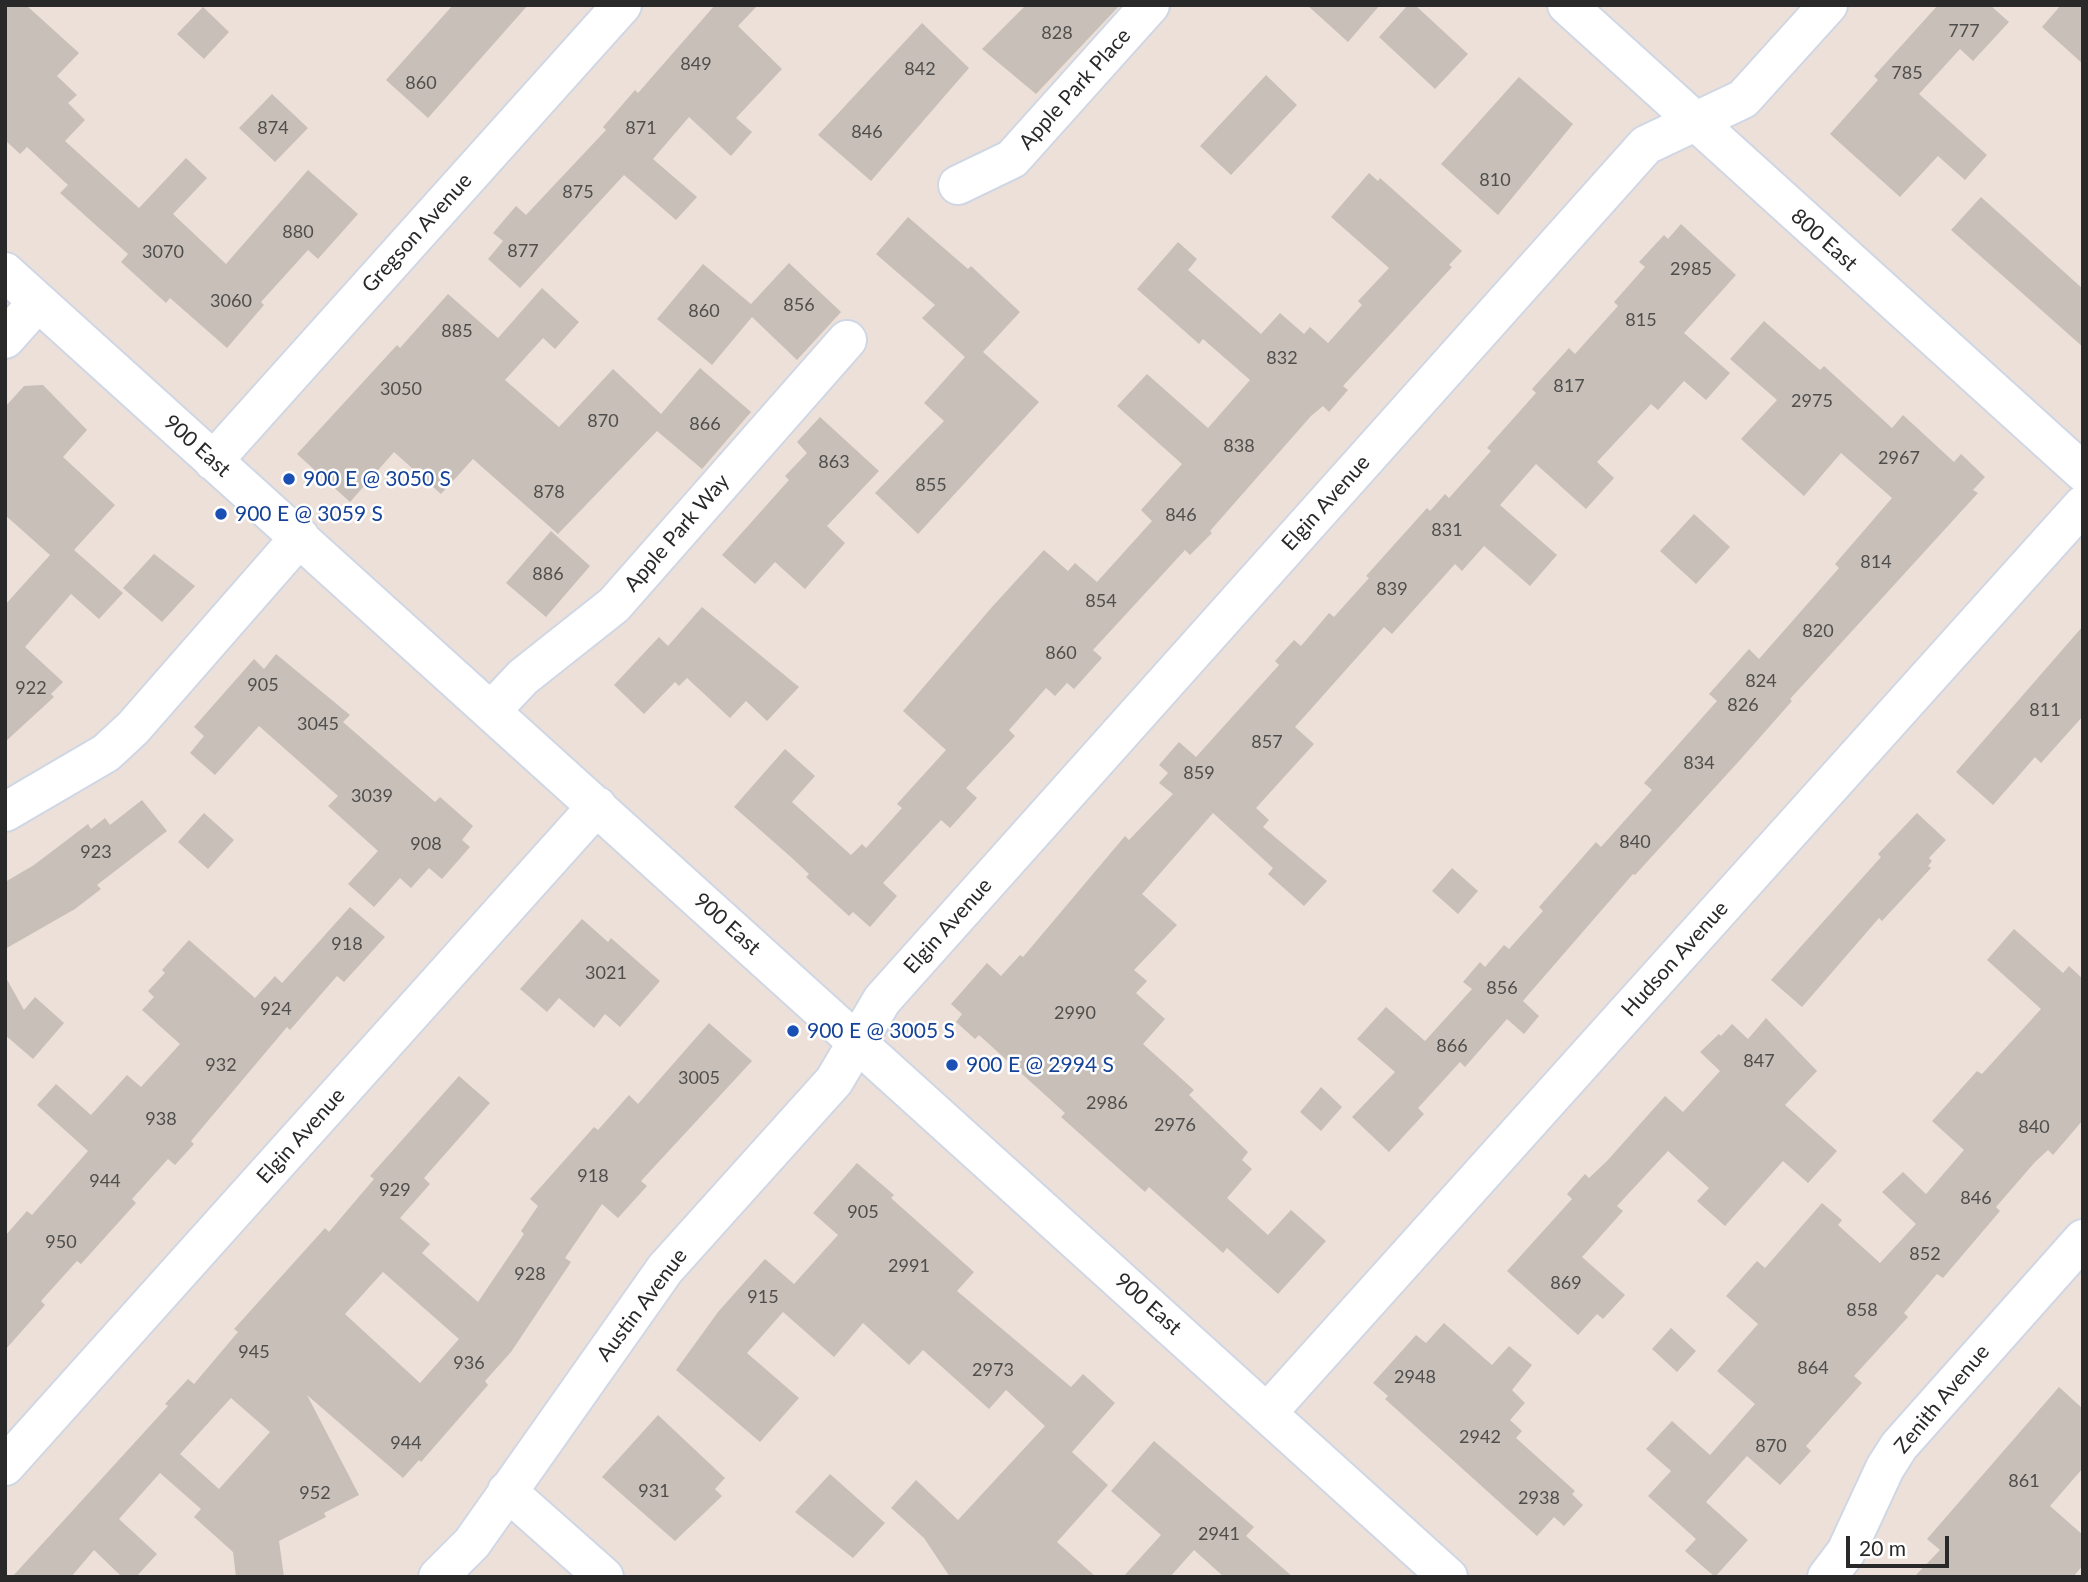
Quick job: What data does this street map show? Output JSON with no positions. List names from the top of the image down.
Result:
{
  "streets": {
    "street": [
      "Apple Park Place",
      "Gregson Avenue",
      "800 East",
      "900 East",
      "Elgin Avenue",
      "Apple Park Way",
      "Hudson Avenue",
      "Austin Avenue",
      "Zenith Avenue"
    ]
  },
  "crossings": [
    ["Gregson Avenue", "900 East"],
    ["800 East", "Elgin Avenue"],
    ["900 East", "Elgin Avenue"],
    ["900 East", "Apple Park Way"],
    ["900 East", "Hudson Avenue"],
    ["900 East", "Austin Avenue"],
    ["Elgin Avenue", "Austin Avenue"]
  ],
  "places": [
    "900 E @ 3050 S",
    "900 E @ 3059 S",
    "900 E @ 3005 S",
    "900 E @ 2994 S"
  ],
  "house_numbers": [
    "777",
    "828",
    "849",
    "842",
    "785",
    "860",
    "874",
    "871",
    "846",
    "810",
    "875",
    "880",
    "877",
    "3070",
    "2985",
    "3060",
    "856",
    "860",
    "815",
    "885",
    "832",
    "817",
    "3050",
    "2975",
    "870",
    "866",
    "838",
    "2967",
    "863",
    "855",
    "878",
    "846",
    "831",
    "814",
    "886",
    "839",
    "854",
    "820",
    "860",
    "824",
    "905",
    "922",
    "826",
    "811",
    "3045",
    "857",
    "834",
    "859",
    "3039",
    "840",
    "908",
    "923",
    "918",
    "3021",
    "856",
    "924",
    "2990",
    "866",
    "847",
    "932",
    "3005",
    "2986",
    "938",
    "2976",
    "840",
    "918",
    "944",
    "929",
    "846",
    "905",
    "950",
    "852",
    "2991",
    "928",
    "869",
    "915",
    "858",
    "945",
    "936",
    "864",
    "2973",
    "2948",
    "2942",
    "944",
    "870",
    "861",
    "931",
    "952",
    "2938",
    "2941"
  ],
  "scale_bar": "20 m"
}
